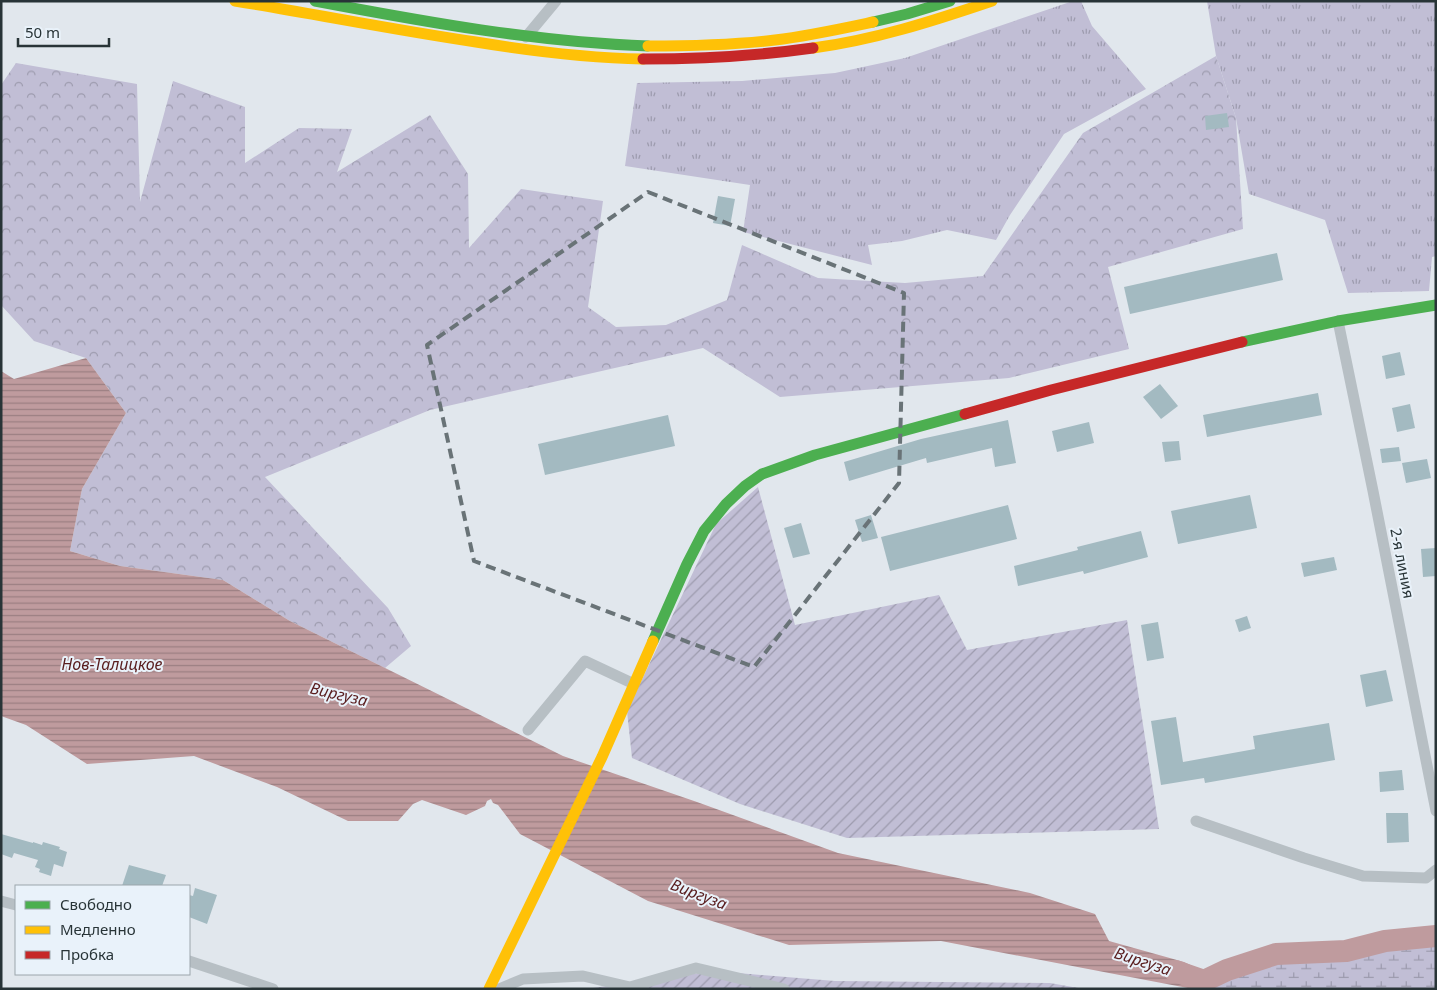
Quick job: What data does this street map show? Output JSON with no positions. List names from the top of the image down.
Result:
{
  "streets": {
    "street": ["2-я линия"]
  },
  "water": ["Нов-Талицкое", "Виргуза"],
  "legend": ["Свободно", "Медленно", "Пробка"],
  "scale_bar": "50 m"
}
